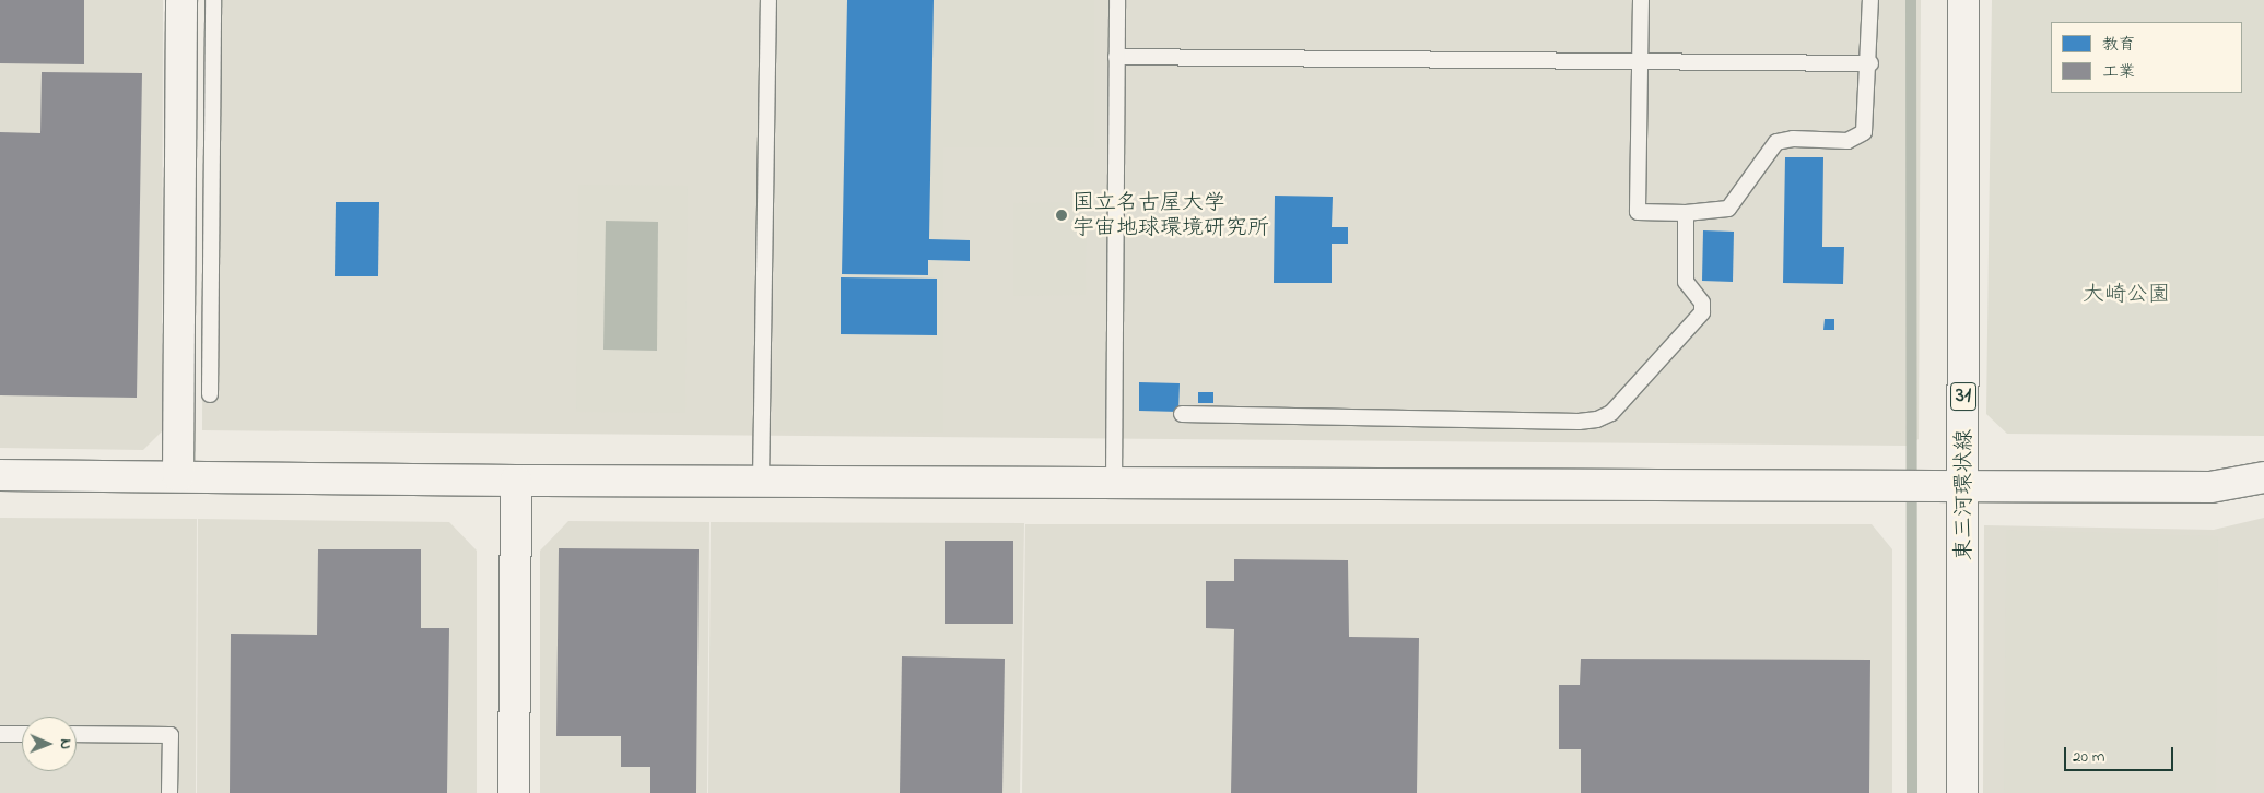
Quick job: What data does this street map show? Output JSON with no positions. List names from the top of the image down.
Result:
{
  "streets": {
    "street": ["31", "東三河環状線"]
  },
  "parks": ["大崎公園"],
  "places": ["国立名古屋大学 宇宙地球環境研究所"],
  "legend": ["教育", "工業"],
  "scale_bar": "20 m",
  "north": "right"
}
